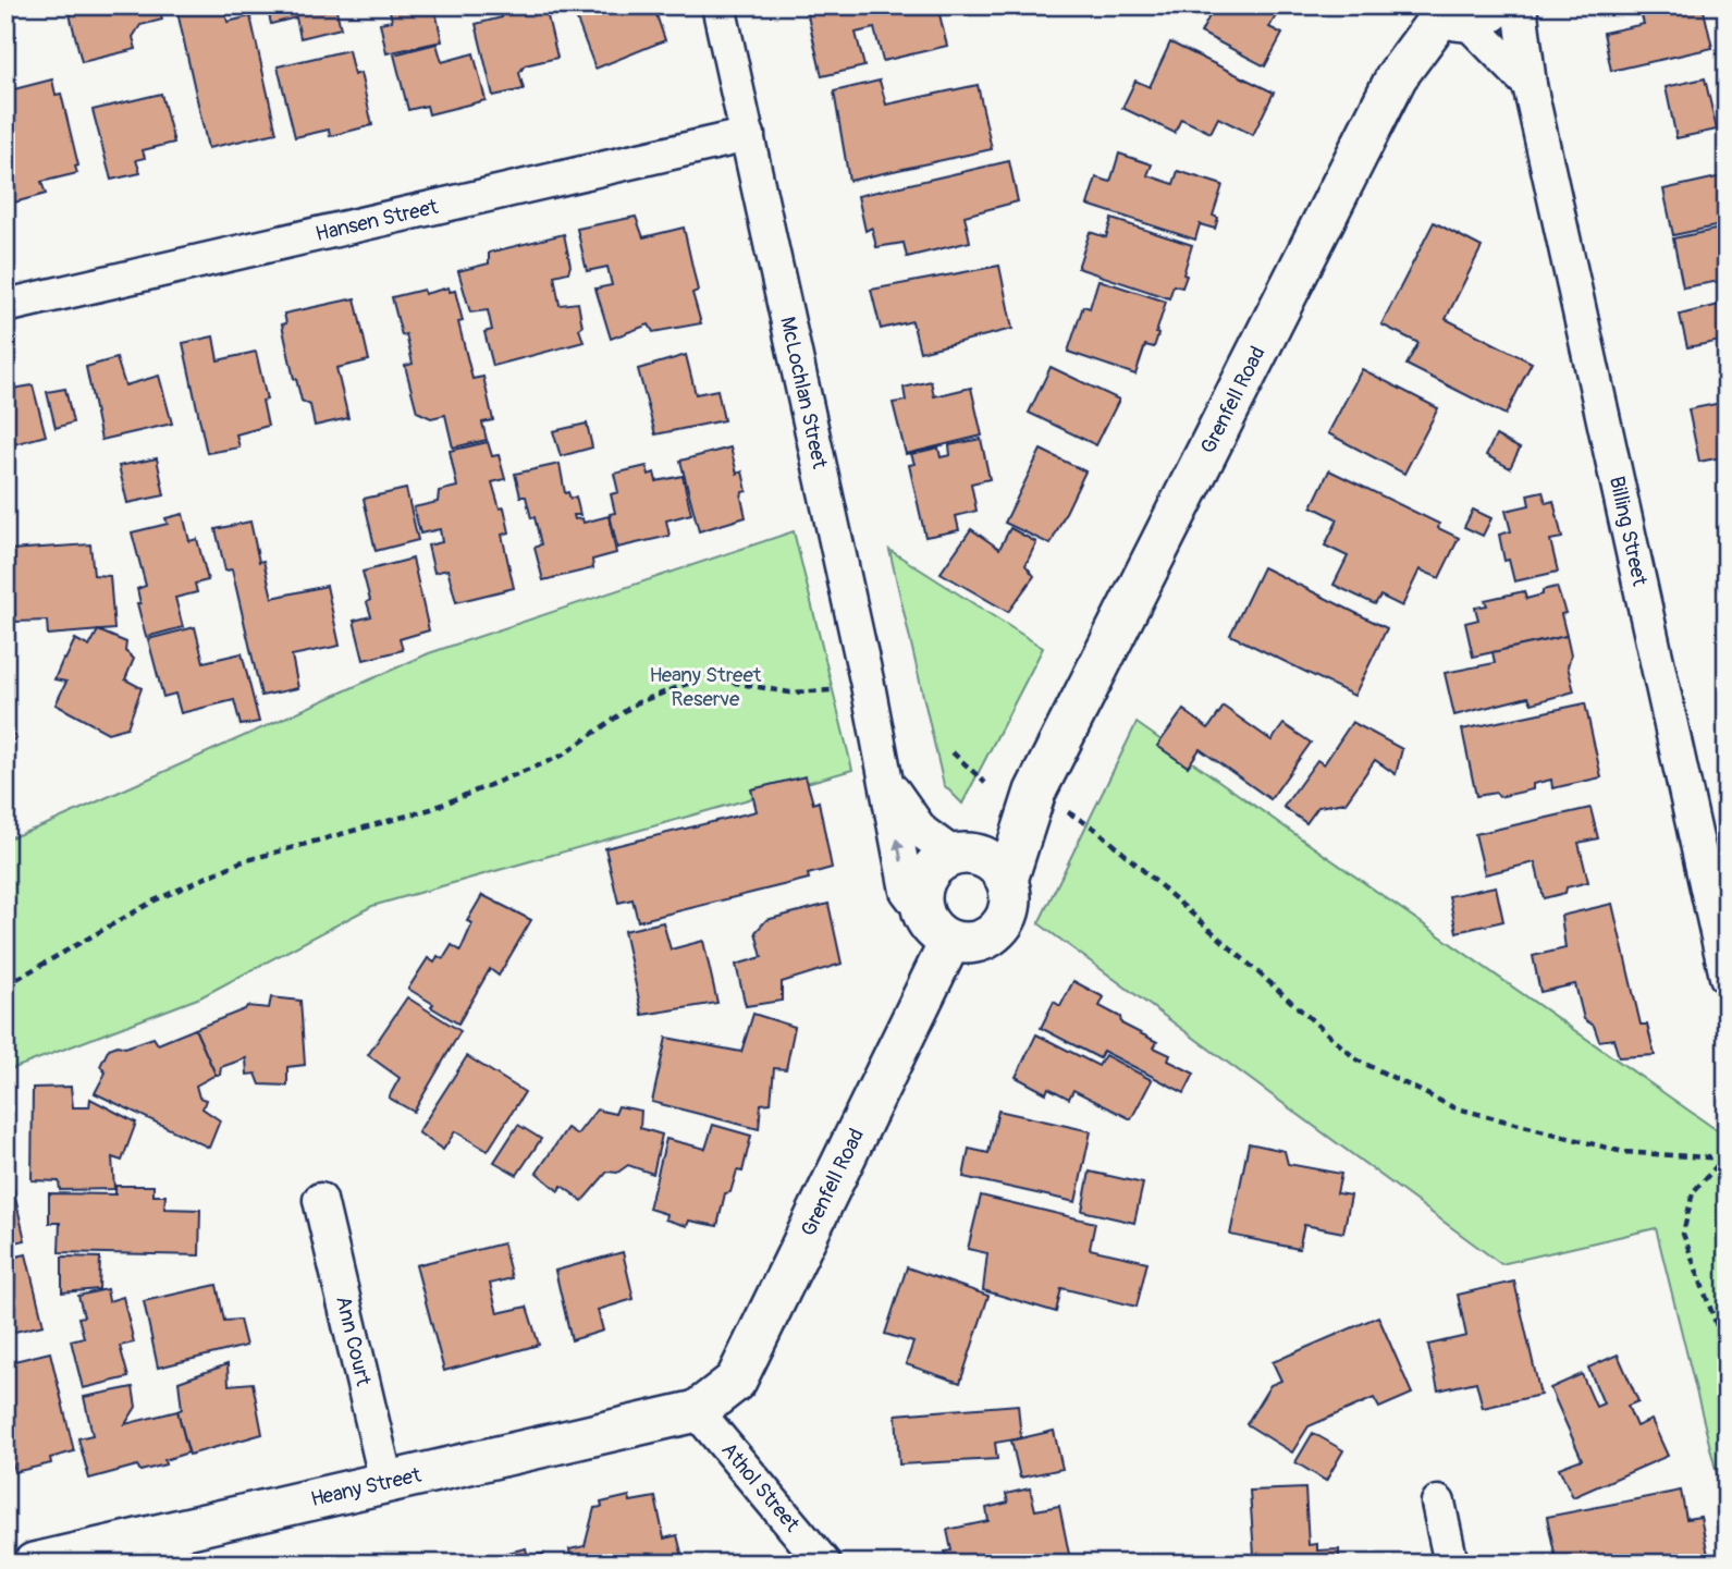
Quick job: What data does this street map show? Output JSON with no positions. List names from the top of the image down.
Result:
{
  "streets": {
    "street": [
      "Hansen Street",
      "McLochlan Street",
      "Grenfell Road",
      "Billing Street",
      "Ann Court",
      "Heany Street",
      "Athol Street"
    ]
  },
  "crossings": [
    ["Hansen Street", "McLochlan Street"],
    ["McLochlan Street", "Grenfell Road"],
    ["Grenfell Road", "Heany Street"],
    ["Grenfell Road", "Athol Street"],
    ["Ann Court", "Heany Street"],
    ["Heany Street", "Athol Street"]
  ],
  "parks": ["Heany Street Reserve"]
}
